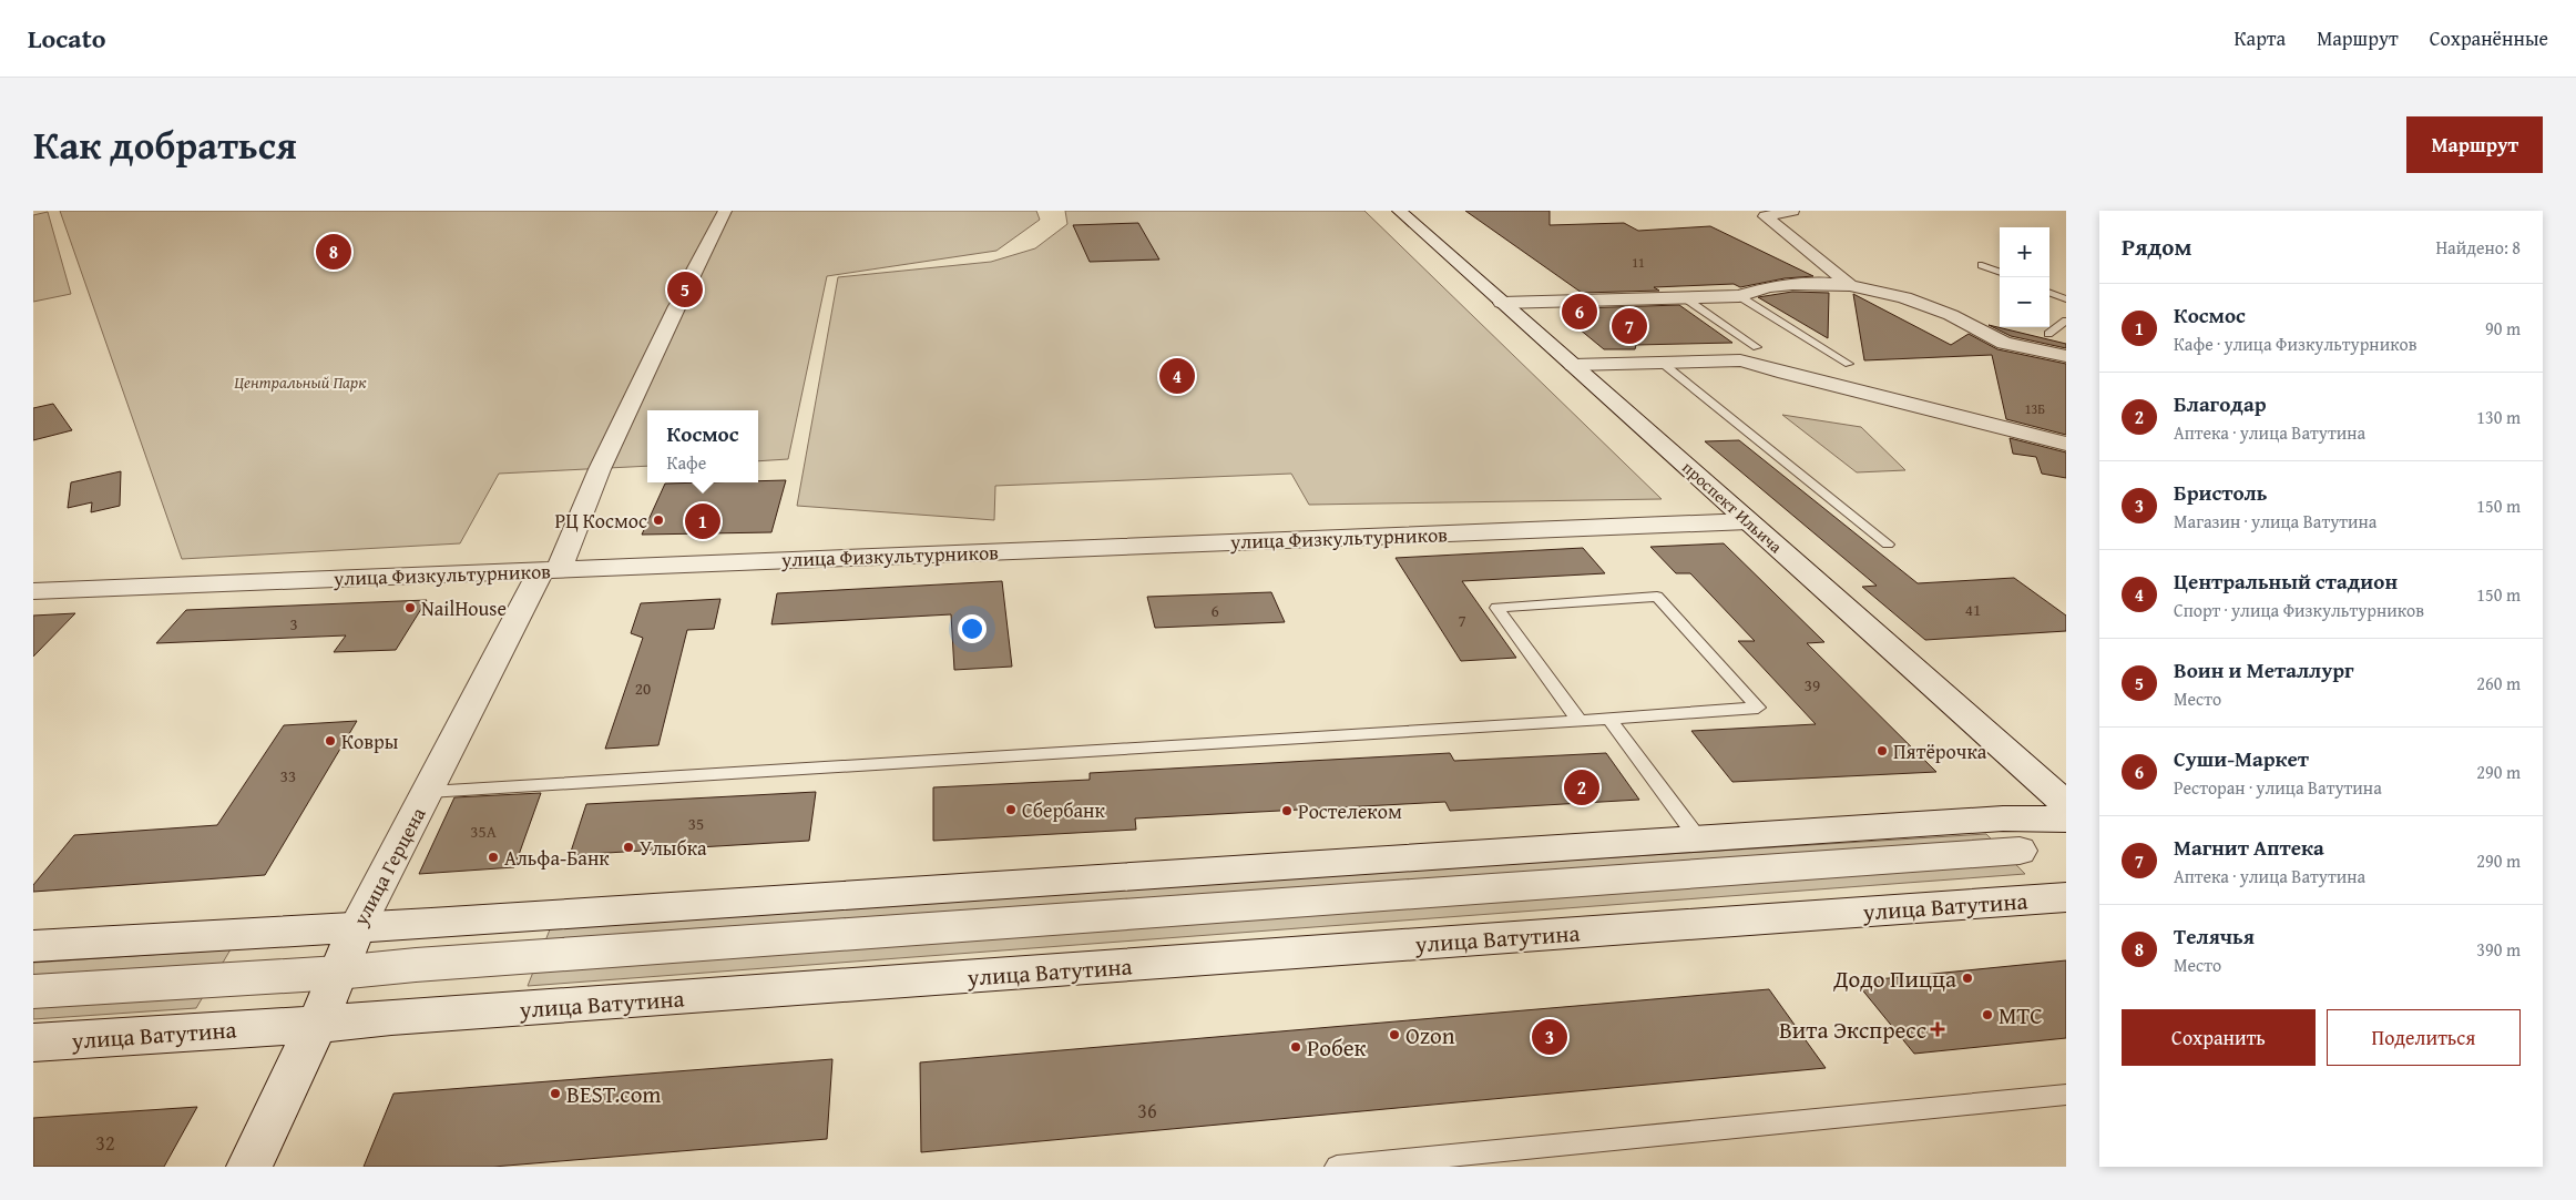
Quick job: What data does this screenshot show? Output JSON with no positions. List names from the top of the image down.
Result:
{
  "streets": {
    "street": [
      "проспект Ильича",
      "улица Физкультурников",
      "улица Герцена",
      "улица Ватутина"
    ]
  },
  "crossings": [
    ["проспект Ильича", "улица Физкультурников"],
    ["улица Физкультурников", "улица Герцена"],
    ["улица Герцена", "улица Ватутина"]
  ],
  "parks": ["Центральный Парк"],
  "places": {
    "other": [
      "РЦ Космос",
      "NailHouse",
      "Ковры",
      "Пятёрочка",
      "Сбербанк",
      "Ростелеком",
      "Улыбка",
      "Альфа-Банк",
      "Додо Пицца",
      "МТС",
      "Ozon",
      "Робек",
      "BEST.com"
    ],
    "health": ["Вита Экспресс"]
  },
  "house_numbers": [
    "11",
    "13Б",
    "41",
    "6",
    "7",
    "3",
    "39",
    "20",
    "33",
    "35",
    "35А",
    "36",
    "32"
  ],
  "page": {
    "header": "Locato",
    "nav": ["Карта", "Маршрут", "Сохранённые"],
    "title": "Как добраться",
    "buttons": [
      "Маршрут",
      ["Сохранить", "Поделиться"]
    ],
    "heading": ["Рядом", "Найдено: 8"],
    "map_buttons": ["+", "−"],
    "pins": [
      "8",
      "5",
      "6",
      "7",
      "4",
      "1",
      "2",
      "3"
    ],
    "list": [
      {
        "mark": "1",
        "name": "Космос",
        "note": "Кафе · улица Физкультурников",
        "value": "90 m"
      },
      {
        "mark": "2",
        "name": "Благодар",
        "note": "Аптека · улица Ватутина",
        "value": "130 m"
      },
      {
        "mark": "3",
        "name": "Бристоль",
        "note": "Магазин · улица Ватутина",
        "value": "150 m"
      },
      {
        "mark": "4",
        "name": "Центральный стадион",
        "note": "Спорт · улица Физкультурников",
        "value": "150 m"
      },
      {
        "mark": "5",
        "name": "Воин и Металлург",
        "note": "Место",
        "value": "260 m"
      },
      {
        "mark": "6",
        "name": "Суши-Маркет",
        "note": "Ресторан · улица Ватутина",
        "value": "290 m"
      },
      {
        "mark": "7",
        "name": "Магнит Аптека",
        "note": "Аптека · улица Ватутина",
        "value": "290 m"
      },
      {
        "mark": "8",
        "name": "Телячья",
        "note": "Место",
        "value": "390 m"
      }
    ],
    "popup": ["Космос", "Кафе"]
  }
}
